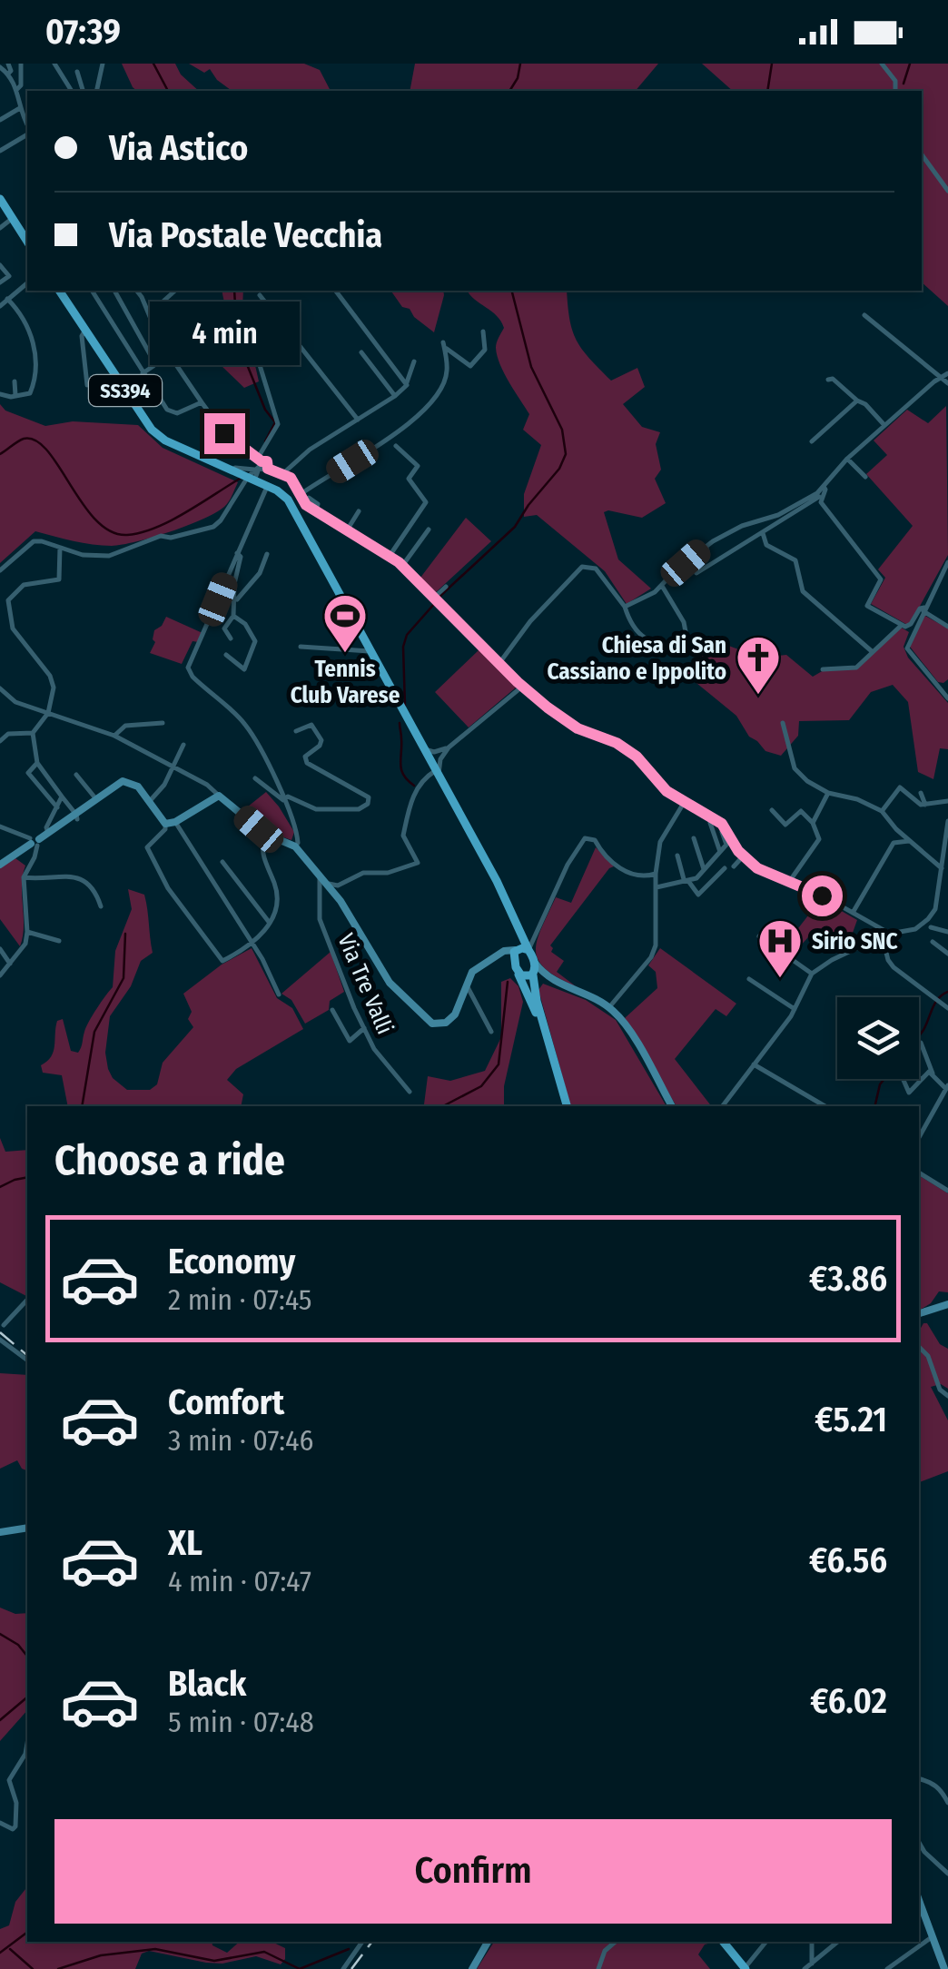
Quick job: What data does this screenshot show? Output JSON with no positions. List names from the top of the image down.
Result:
{
  "streets": {
    "main road": ["SS394"],
    "street": ["Via Tre Valli"]
  },
  "places": {
    "sports": ["Tennis Club Varese"],
    "church": ["Chiesa di San Cassiano e Ippolito"],
    "hospital": ["Sirio SNC"]
  },
  "page": {
    "status": "07:39",
    "banner": ["Via Astico", "Via Postale Vecchia"],
    "bubble": "4 min",
    "heading": "Choose a ride",
    "list": [
      {
        "name": "Economy",
        "note": "2 min · 07:45",
        "value": "€3.86"
      },
      {
        "name": "Comfort",
        "note": "3 min · 07:46",
        "value": "€5.21"
      },
      {
        "name": "XL",
        "note": "4 min · 07:47",
        "value": "€6.56"
      },
      {
        "name": "Black",
        "note": "5 min · 07:48",
        "value": "€6.02"
      }
    ],
    "buttons": "Confirm"
  }
}
